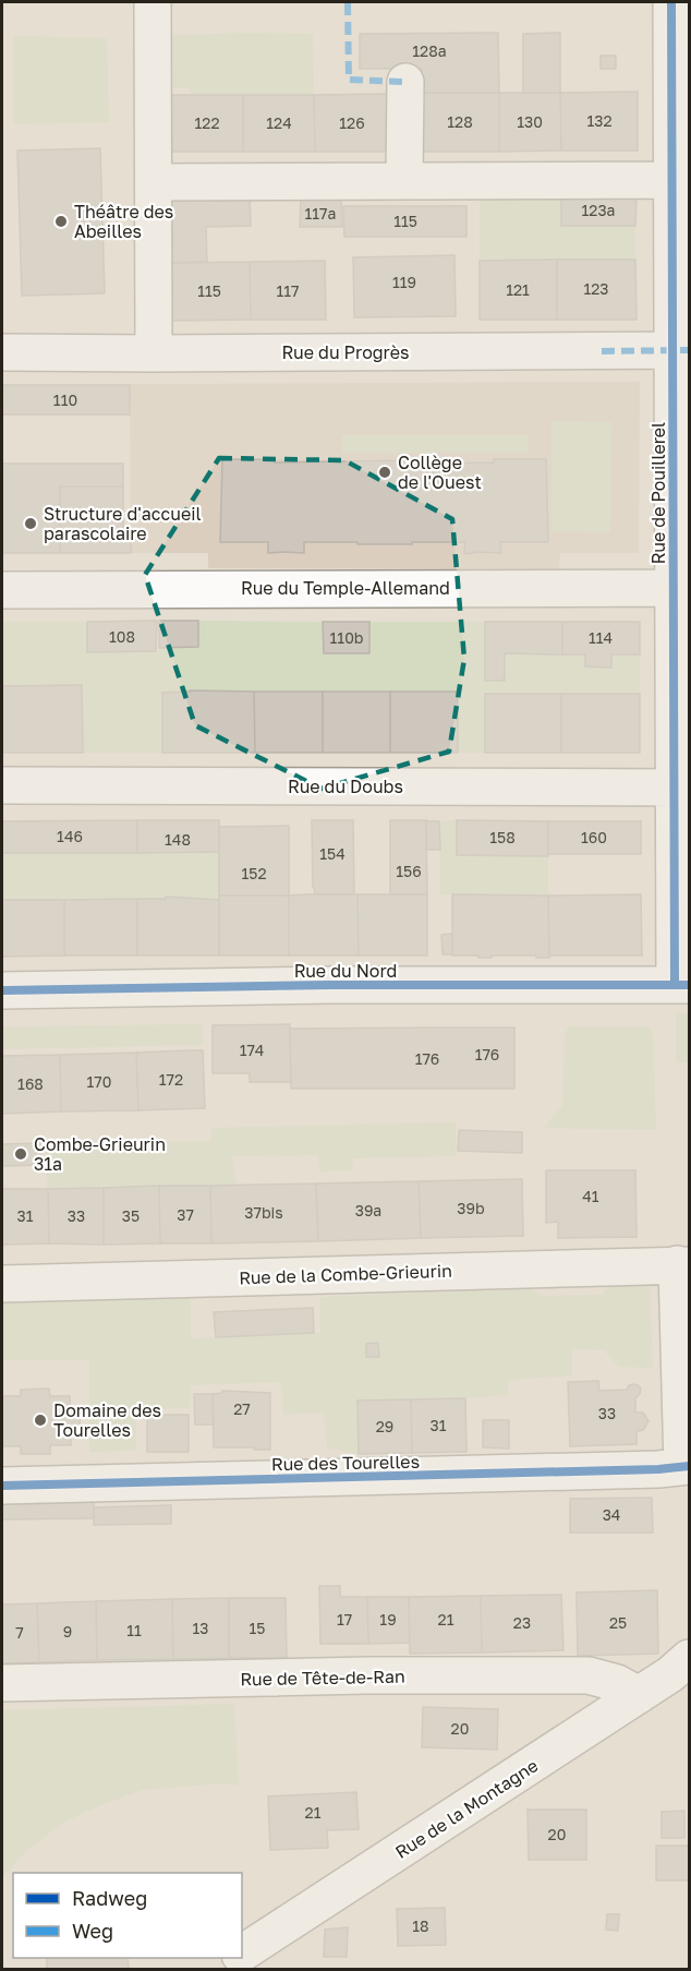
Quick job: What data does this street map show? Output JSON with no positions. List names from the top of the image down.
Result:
{
  "streets": {
    "street": [
      "Rue du Progrès",
      "Rue de Pouillerel",
      "Rue du Temple-Allemand",
      "Rue du Doubs",
      "Rue du Nord",
      "Rue de la Combe-Grieurin",
      "Rue des Tourelles",
      "Rue de Tête-de-Ran",
      "Rue de la Montagne"
    ]
  },
  "crossings": [
    ["Rue du Progrès", "Rue de Pouillerel"],
    ["Rue de Pouillerel", "Rue du Temple-Allemand"],
    ["Rue de Pouillerel", "Rue du Doubs"],
    ["Rue de Pouillerel", "Rue du Nord"],
    ["Rue de Tête-de-Ran", "Rue de la Montagne"]
  ],
  "places": [
    "Théâtre des Abeilles",
    "Collège de l'Ouest",
    "Structure d'accueil parascolaire",
    "Combe-Grieurin 31a",
    "Domaine des Tourelles"
  ],
  "house_numbers": [
    "128a",
    "132",
    "128",
    "130",
    "122",
    "124",
    "126",
    "123a",
    "117a",
    "115",
    "119",
    "123",
    "121",
    "115",
    "117",
    "110",
    "108",
    "110b",
    "114",
    "146",
    "158",
    "160",
    "148",
    "154",
    "156",
    "152",
    "174",
    "176",
    "176",
    "172",
    "170",
    "168",
    "41",
    "39b",
    "39a",
    "37bis",
    "37",
    "31",
    "33",
    "35",
    "27",
    "33",
    "31",
    "29",
    "34",
    "17",
    "19",
    "21",
    "23",
    "25",
    "13",
    "15",
    "11",
    "9",
    "7",
    "20",
    "21",
    "20",
    "18"
  ],
  "legend": ["Radweg", "Weg"]
}
